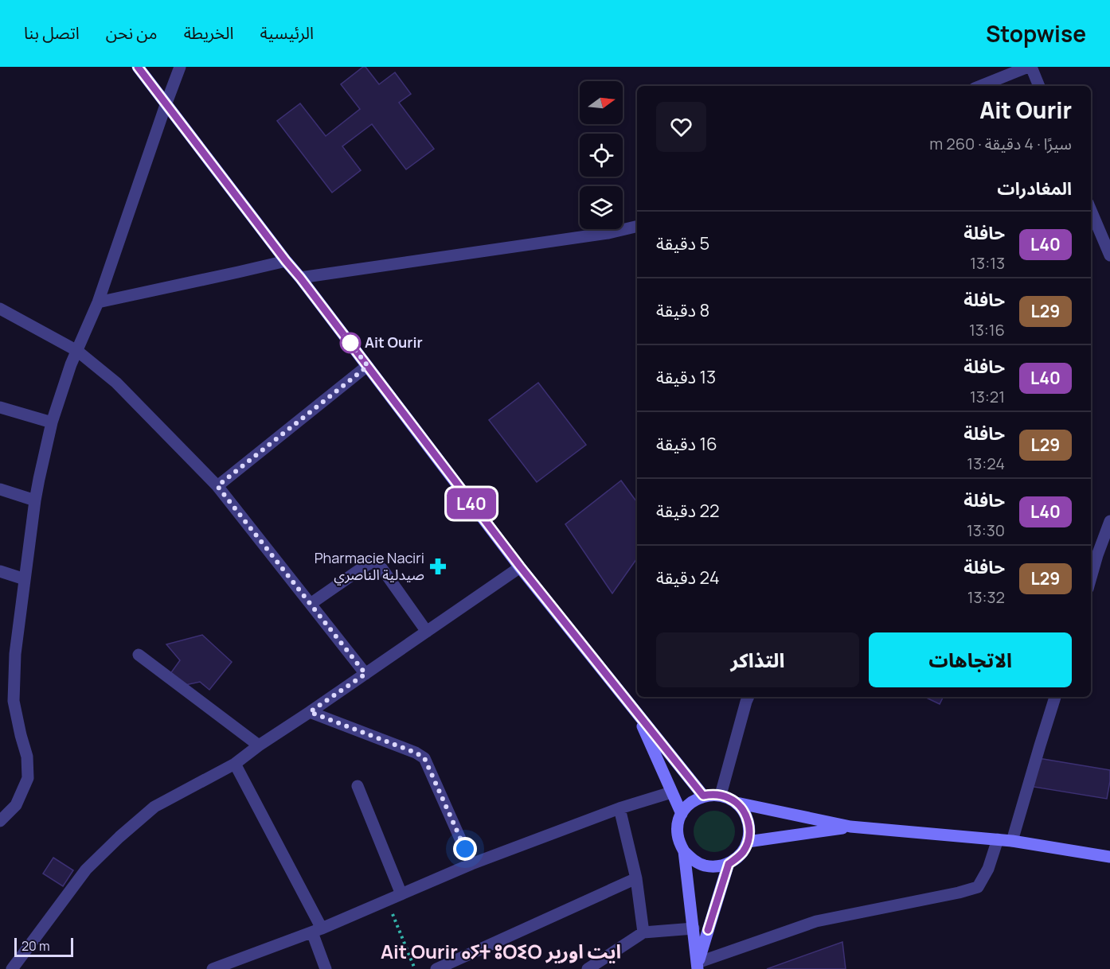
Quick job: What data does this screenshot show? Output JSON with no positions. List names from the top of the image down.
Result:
{
  "districts": ["Ait Ourir ⴰⵢⵜ ⵓⵔⵉⵔ ايت اورير"],
  "places": {
    "other": ["Ait Ourir"],
    "pharmacy": ["Pharmacie Naciri صيدلية الناصري"]
  },
  "lines": ["bus line L40"],
  "scale_bar": "20 m",
  "north": "right",
  "page": {
    "header": "Stopwise",
    "nav": [
      "الرئيسية",
      "الخريطة",
      "من نحن",
      "اتصل بنا"
    ],
    "on_map": "L40",
    "heading": [
      ["Ait Ourir", "سيرًا · 4 دقيقة · 260 m"],
      "المغادرات"
    ],
    "list": [
      {
        "mark": "L40",
        "name": "حافلة",
        "note": "13:13",
        "value": "5 دقيقة"
      },
      {
        "mark": "L29",
        "name": "حافلة",
        "note": "13:16",
        "value": "8 دقيقة"
      },
      {
        "mark": "L40",
        "name": "حافلة",
        "note": "13:21",
        "value": "13 دقيقة"
      },
      {
        "mark": "L29",
        "name": "حافلة",
        "note": "13:24",
        "value": "16 دقيقة"
      },
      {
        "mark": "L40",
        "name": "حافلة",
        "note": "13:30",
        "value": "22 دقيقة"
      },
      {
        "mark": "L29",
        "name": "حافلة",
        "note": "13:32",
        "value": "24 دقيقة"
      }
    ],
    "buttons": ["الاتجاهات", "التذاكر"],
    "scale": "20 m"
  }
}
